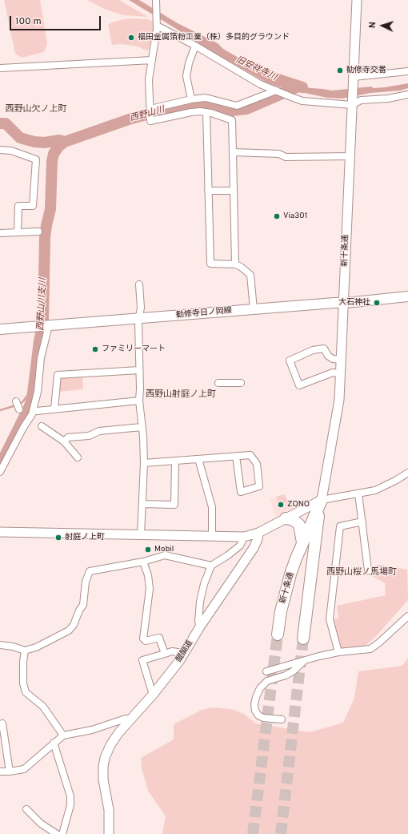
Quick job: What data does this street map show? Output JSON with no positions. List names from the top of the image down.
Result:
{
  "streets": {
    "highway": ["新十条通"],
    "main road": ["勧修寺日ノ岡線", "醍醐道"]
  },
  "crossings": [
    ["新十条通", "勧修寺日ノ岡線"]
  ],
  "districts": ["西野山欠ノ上町", "西野山射庭ノ上町", "西野山桜ノ馬場町"],
  "water": ["旧安祥寺川", "西野山川", "西野山川支川"],
  "places": [
    "福田金属箔粉工業（株）多目的グラウンド",
    "勧修寺交番",
    "Via301",
    "大石神社",
    "ファミリーマート",
    "ZONO",
    "射庭ノ上町",
    "Mobil"
  ],
  "scale_bar": "100 m",
  "north": "left"
}
